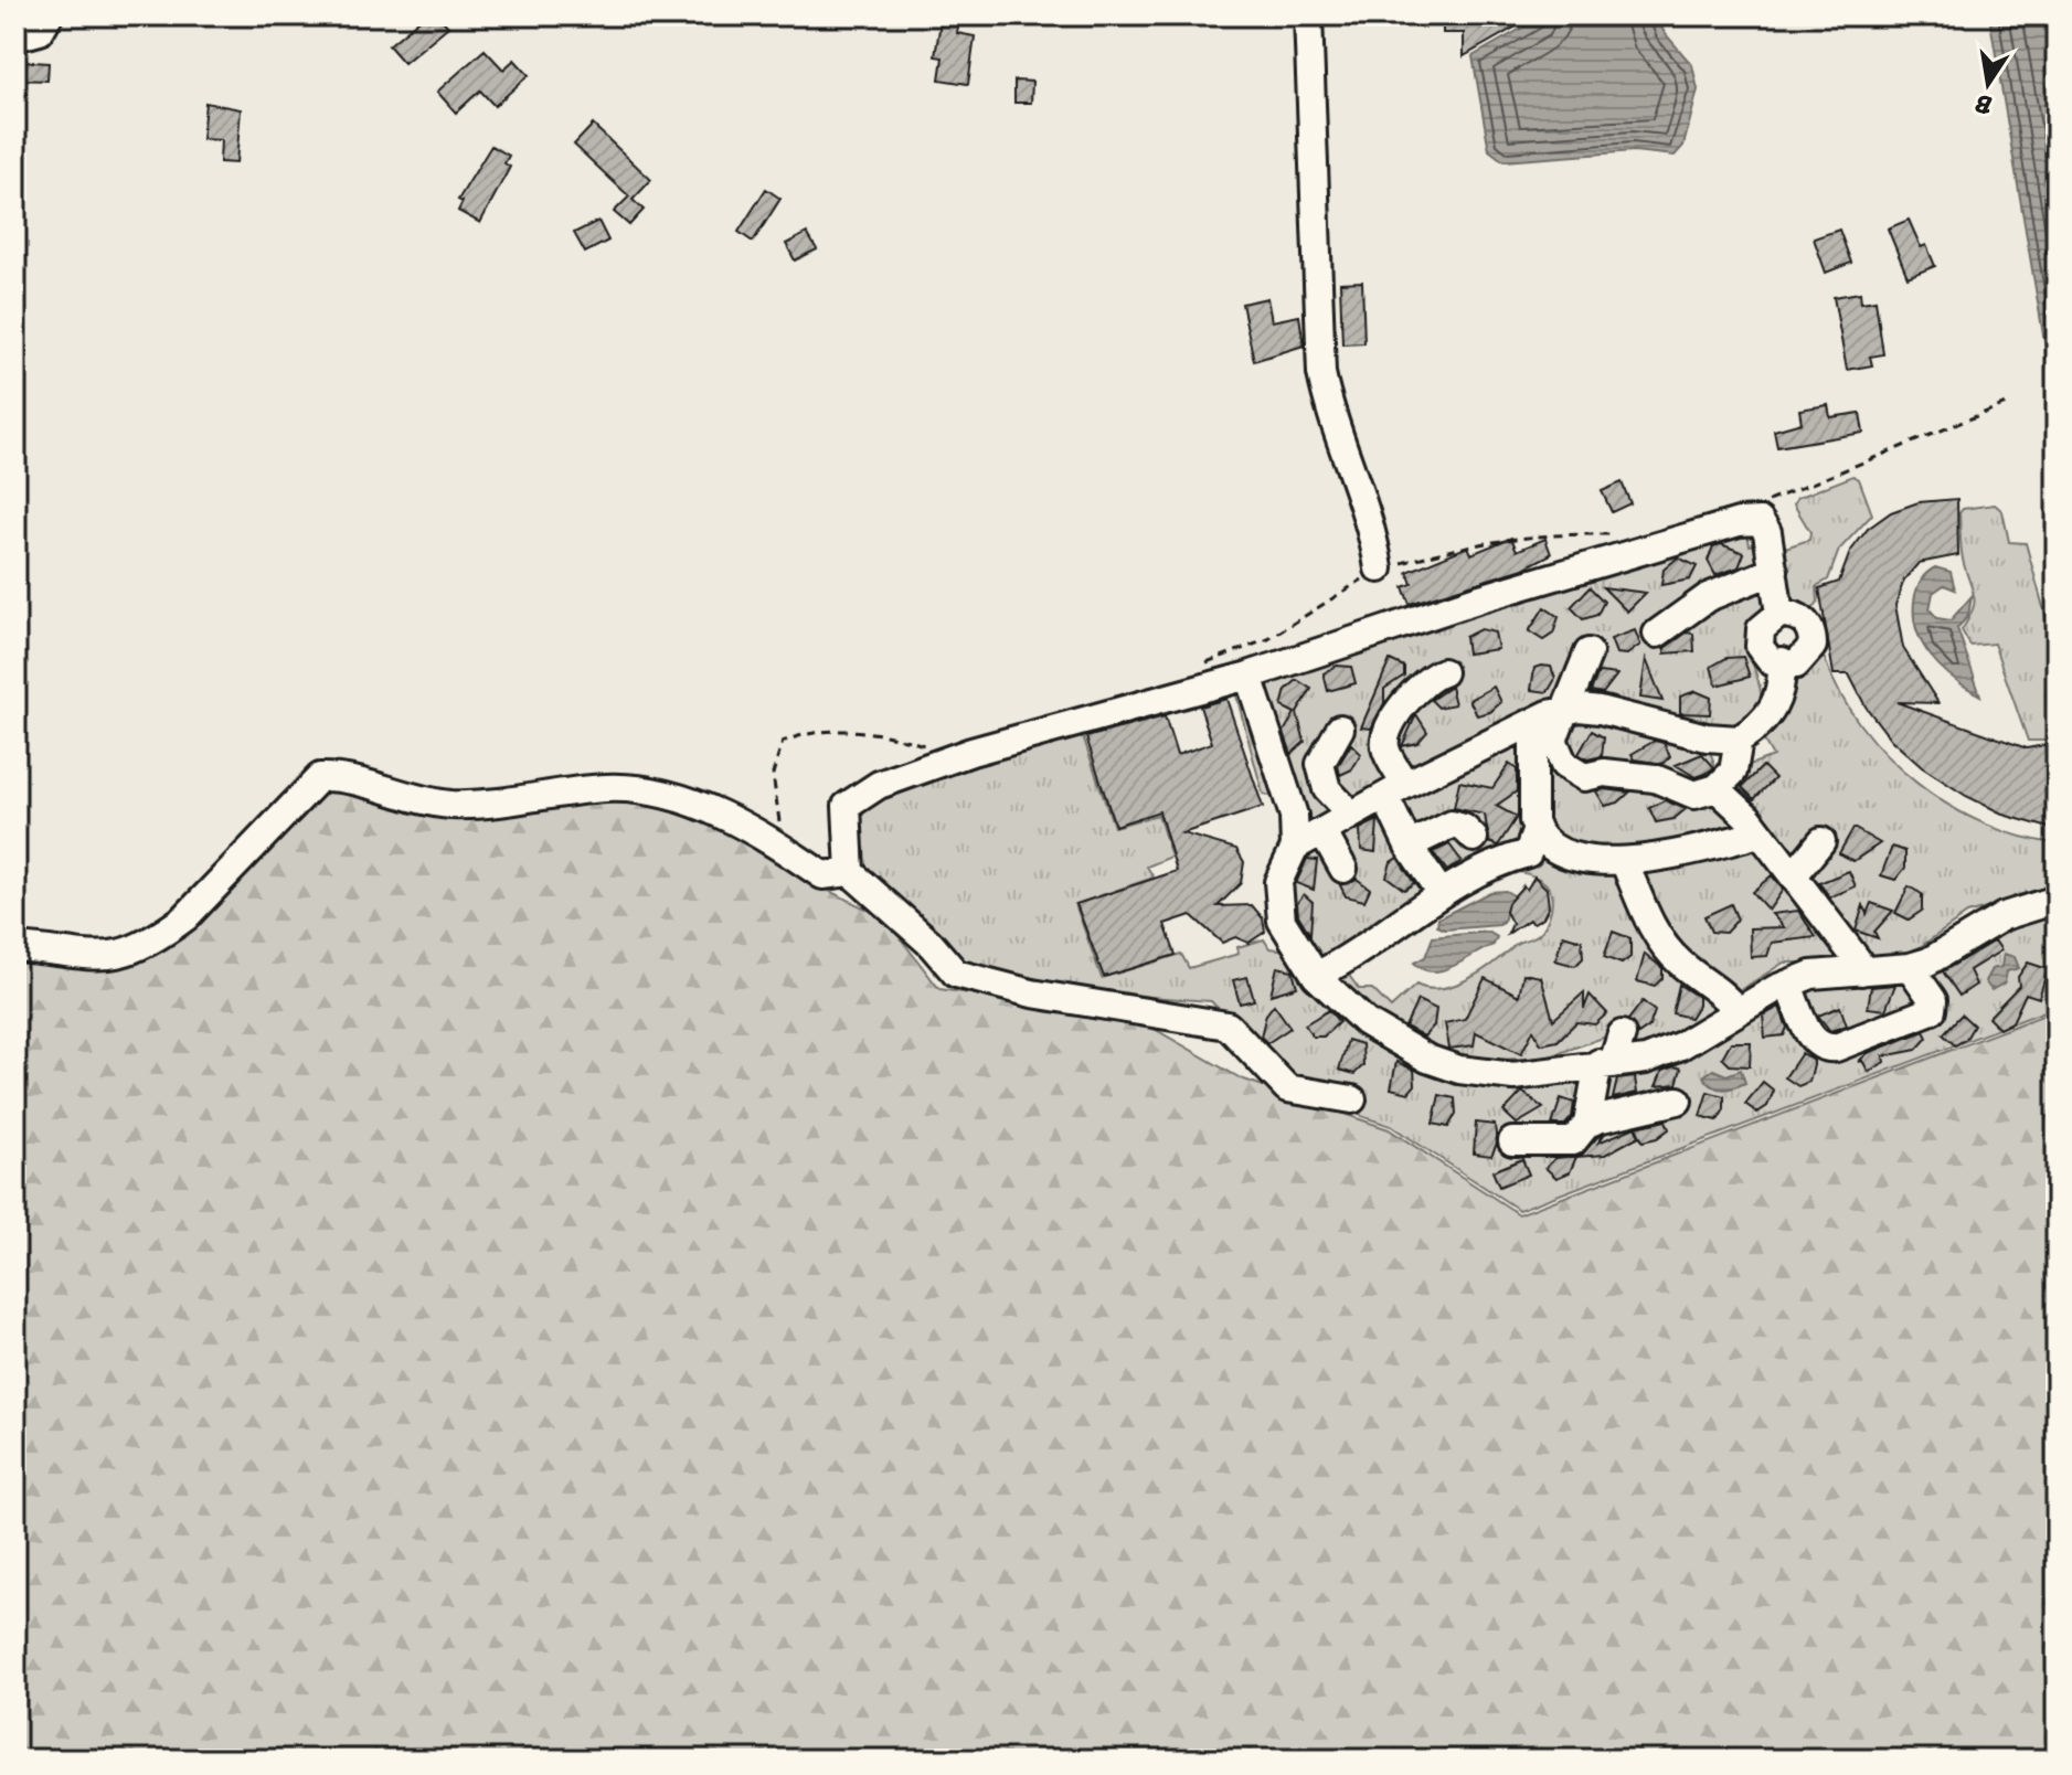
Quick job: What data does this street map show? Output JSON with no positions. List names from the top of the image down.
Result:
{
  "north": "bottom"
}
